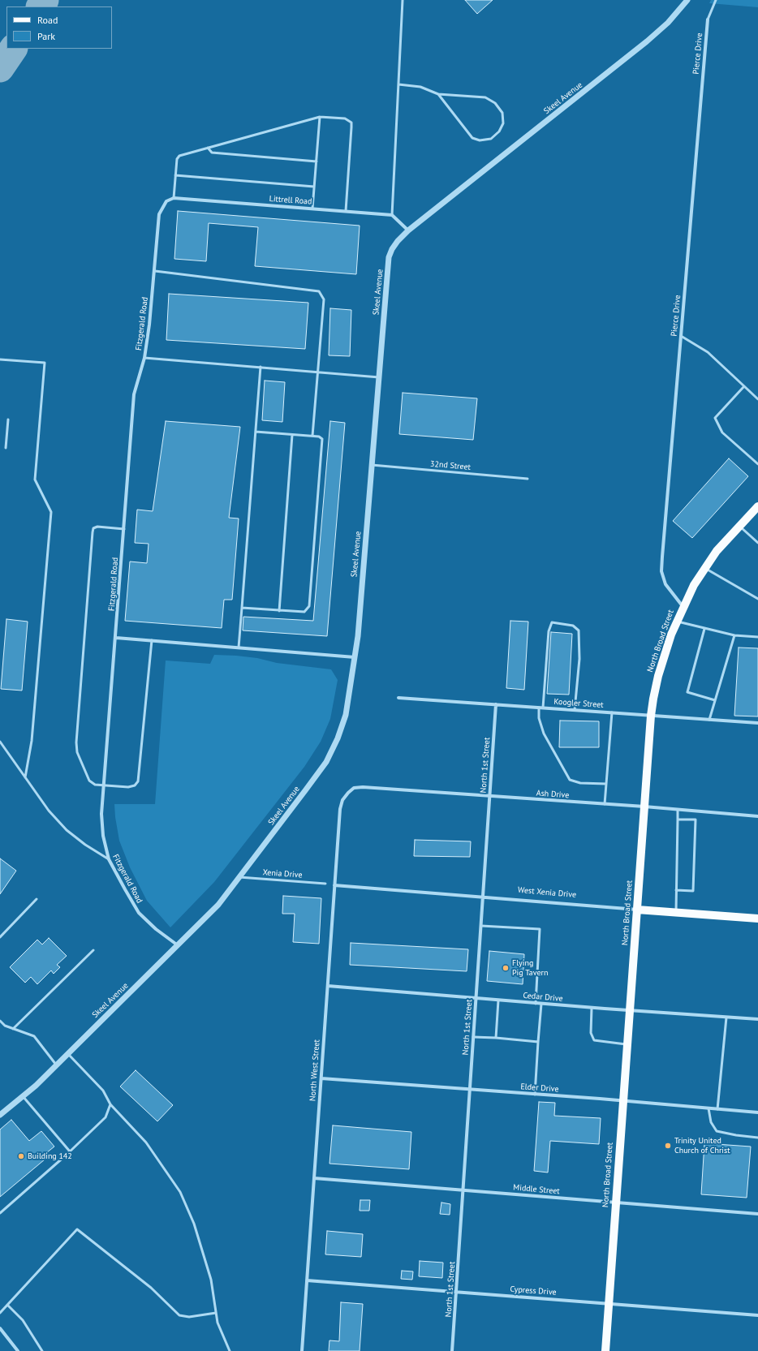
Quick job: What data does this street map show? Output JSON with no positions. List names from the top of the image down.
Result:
{
  "streets": {
    "main road": ["North Broad Street", "West Xenia Drive"],
    "street": [
      "Pierce Drive",
      "Skeel Avenue",
      "Littrell Road",
      "Fitzgerald Road",
      "Koogler Street",
      "North 1st Street",
      "Ash Drive",
      "Cedar Drive",
      "North West Street",
      "Elder Drive",
      "Middle Street",
      "Cypress Drive"
    ],
    "lane": ["32nd Street", "Xenia Drive"]
  },
  "crossings": [
    ["Pierce Drive", "North Broad Street"],
    ["Skeel Avenue", "Fitzgerald Road"],
    ["Skeel Avenue", "32nd Street"],
    ["Skeel Avenue", "Xenia Drive"],
    ["Littrell Road", "Fitzgerald Road"],
    ["North Broad Street", "Koogler Street"],
    ["North Broad Street", "Ash Drive"],
    ["North Broad Street", "West Xenia Drive"],
    ["North Broad Street", "Cedar Drive"],
    ["North Broad Street", "Elder Drive"],
    ["North Broad Street", "Middle Street"],
    ["North Broad Street", "Cypress Drive"],
    ["Koogler Street", "North 1st Street"],
    ["North 1st Street", "Ash Drive"],
    ["North 1st Street", "West Xenia Drive"],
    ["North 1st Street", "Cedar Drive"],
    ["North 1st Street", "Elder Drive"],
    ["North 1st Street", "Middle Street"],
    ["North 1st Street", "Cypress Drive"],
    ["Ash Drive", "North West Street"],
    ["West Xenia Drive", "North West Street"],
    ["Cedar Drive", "North West Street"],
    ["North West Street", "Elder Drive"],
    ["North West Street", "Middle Street"],
    ["North West Street", "Cypress Drive"]
  ],
  "places": ["Flying Pig Tavern", "Trinity United Church of Christ", "Building 142"],
  "legend": ["Road", "Park"]
}
